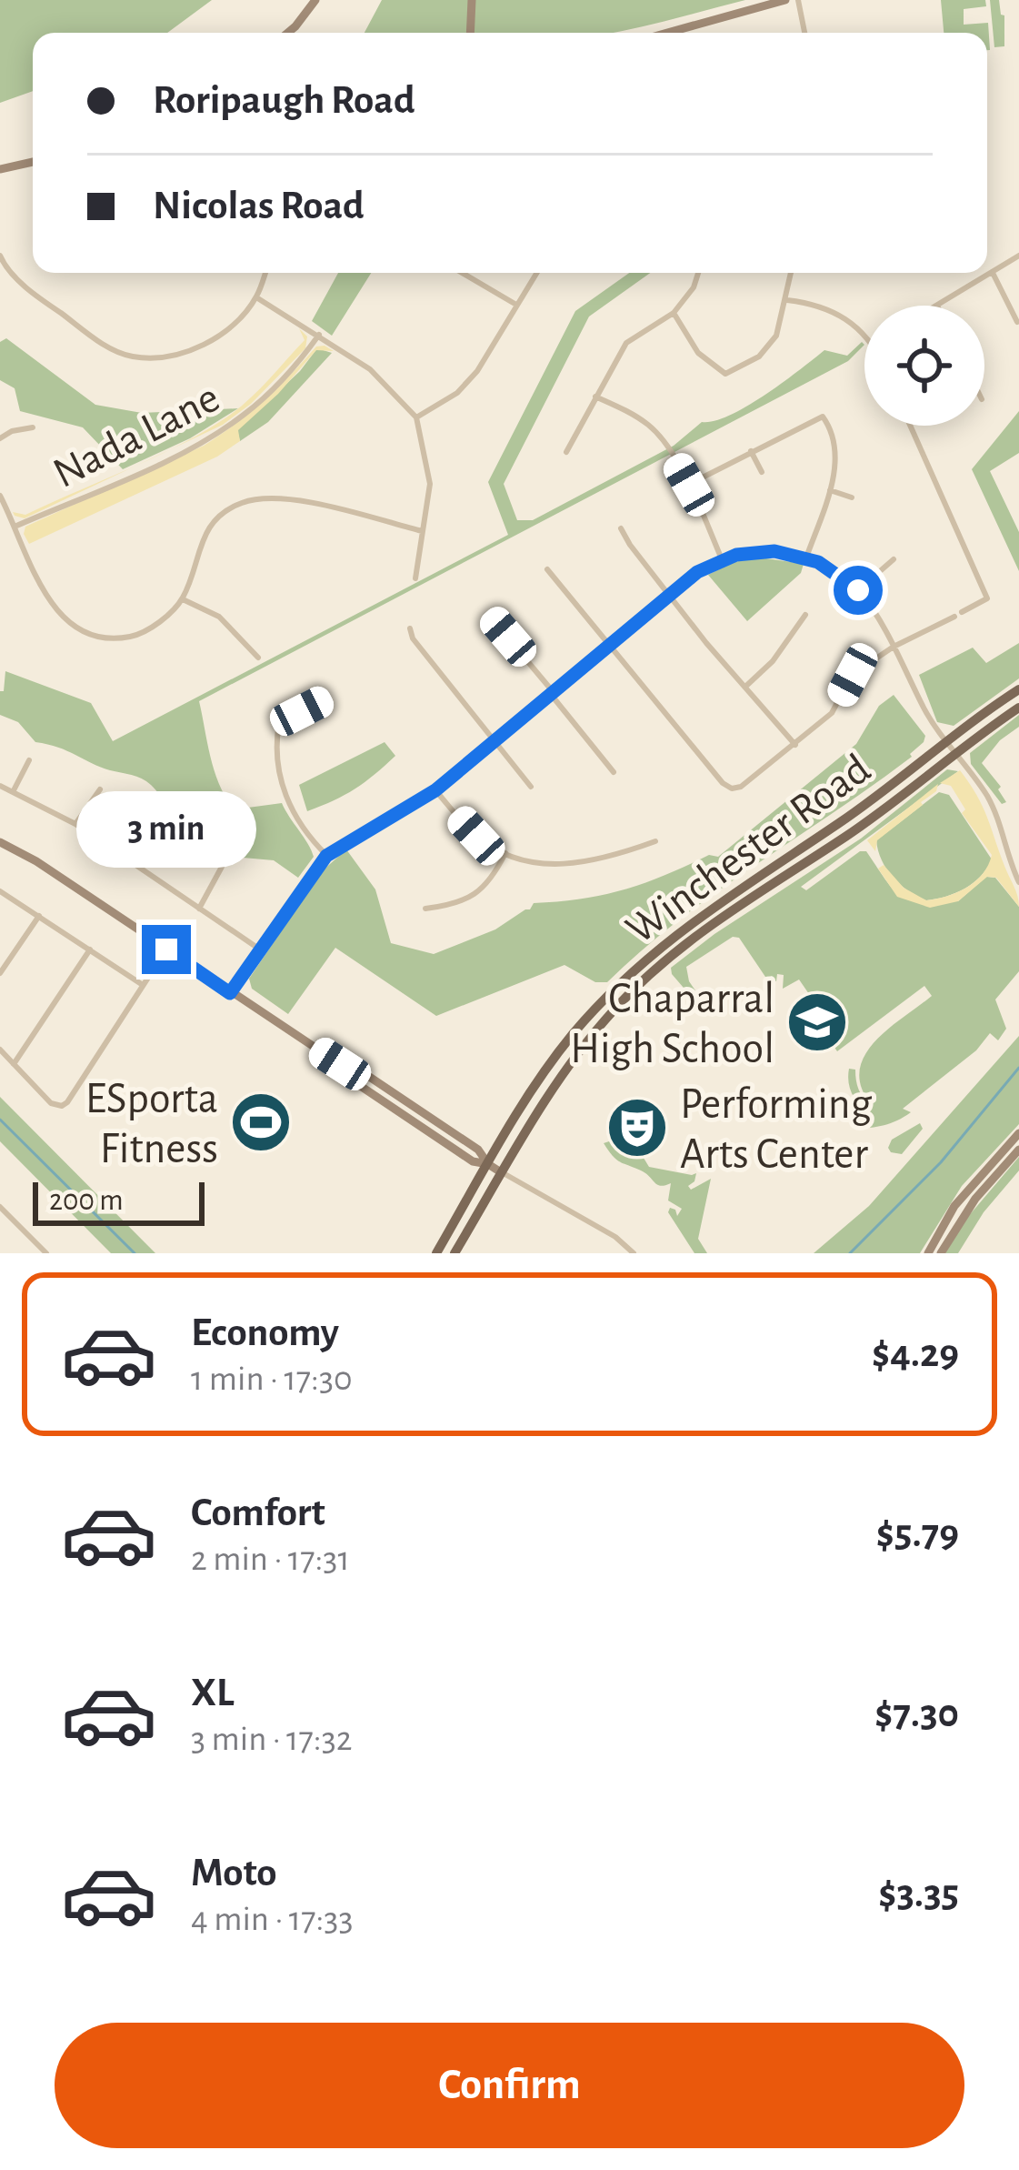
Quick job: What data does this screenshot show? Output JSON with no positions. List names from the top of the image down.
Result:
{
  "streets": {
    "main road": ["Winchester Road"],
    "street": ["Nada Lane"]
  },
  "places": {
    "school or university": ["Chaparral High School"],
    "sports": ["ESporta Fitness"],
    "theatre": ["Performing Arts Center"]
  },
  "scale_bar": "200 m",
  "page": {
    "banner": ["Roripaugh Road", "Nicolas Road"],
    "bubble": "3 min",
    "scale": "200 m",
    "list": [
      {
        "name": "Economy",
        "note": "1 min · 17:30",
        "value": "$4.29"
      },
      {
        "name": "Comfort",
        "note": "2 min · 17:31",
        "value": "$5.79"
      },
      {
        "name": "XL",
        "note": "3 min · 17:32",
        "value": "$7.30"
      },
      {
        "name": "Moto",
        "note": "4 min · 17:33",
        "value": "$3.35"
      }
    ],
    "buttons": "Confirm"
  }
}
